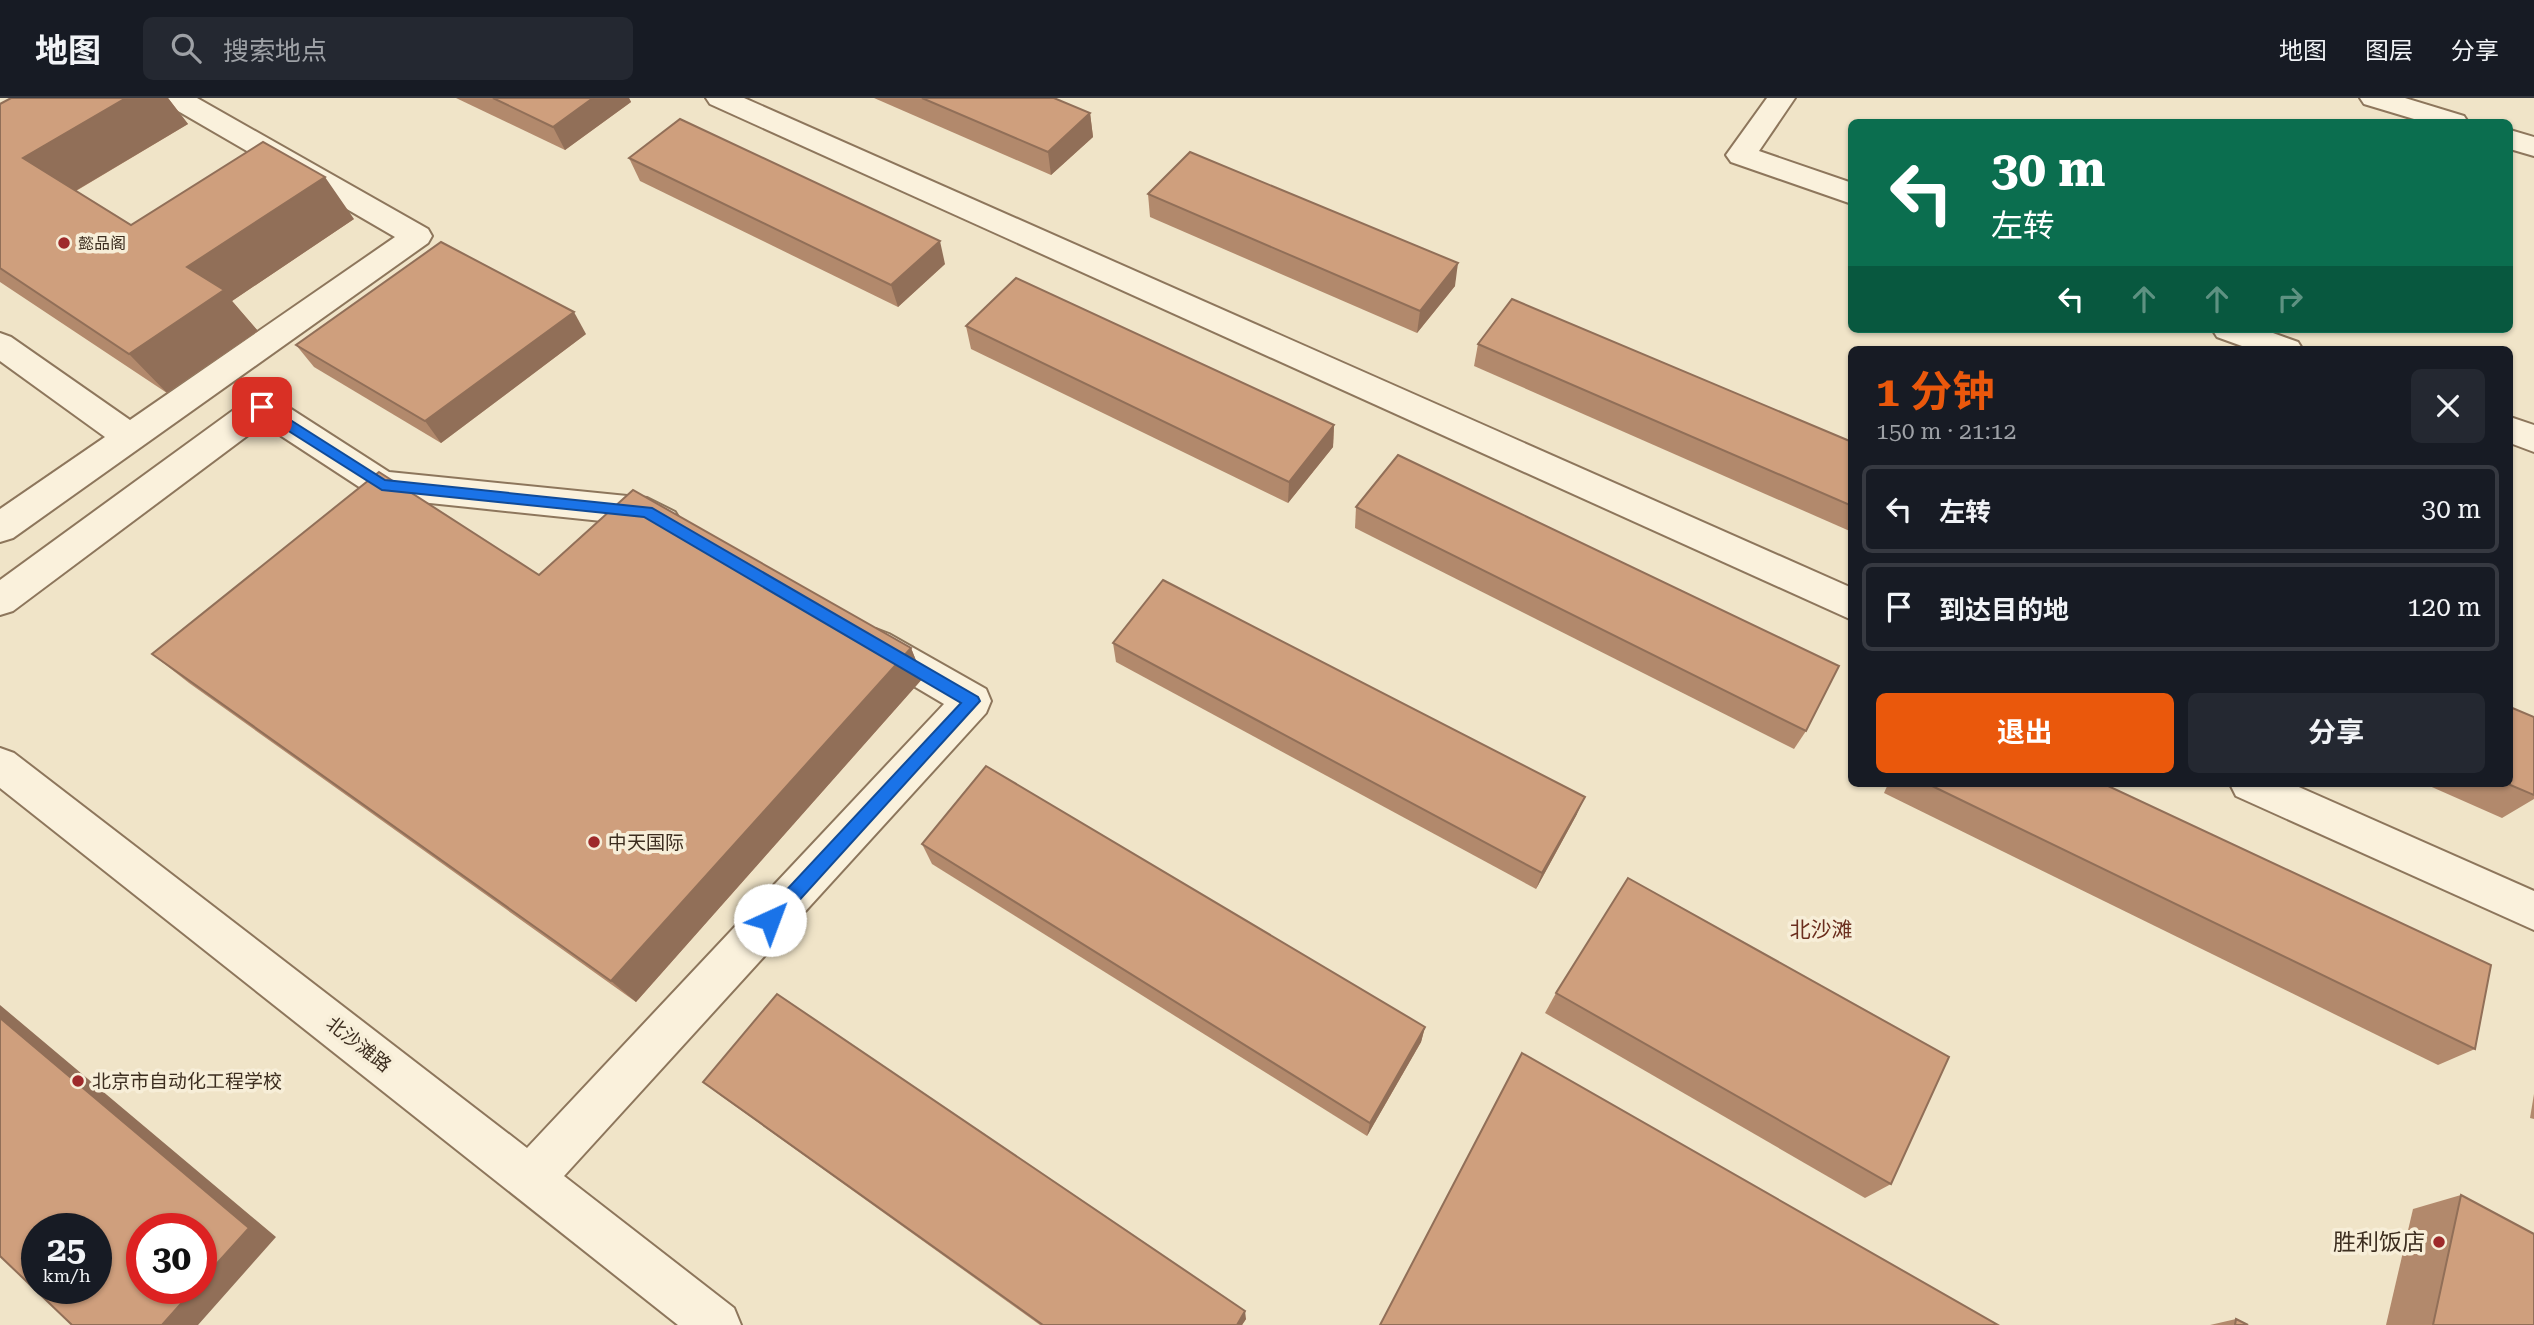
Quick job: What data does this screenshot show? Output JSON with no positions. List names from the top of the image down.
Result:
{
  "streets": {
    "street": ["北沙滩路"]
  },
  "districts": ["北沙滩"],
  "places": [
    "懿品阁",
    "中天国际",
    "北京市自动化工程学校",
    "胜利饭店"
  ],
  "page": {
    "header": "地图",
    "search": "搜索地点",
    "nav": ["地图", "图层", "分享"],
    "turn": ["30 m", "左转"],
    "heading": ["1 分钟", "150 m · 21:12"],
    "list": [
      {
        "name": "左转",
        "value": "30 m"
      },
      {
        "name": "到达目的地",
        "value": "120 m"
      }
    ],
    "buttons": ["退出", "分享"],
    "speed": "25 km/h",
    "limit": "30"
  }
}
